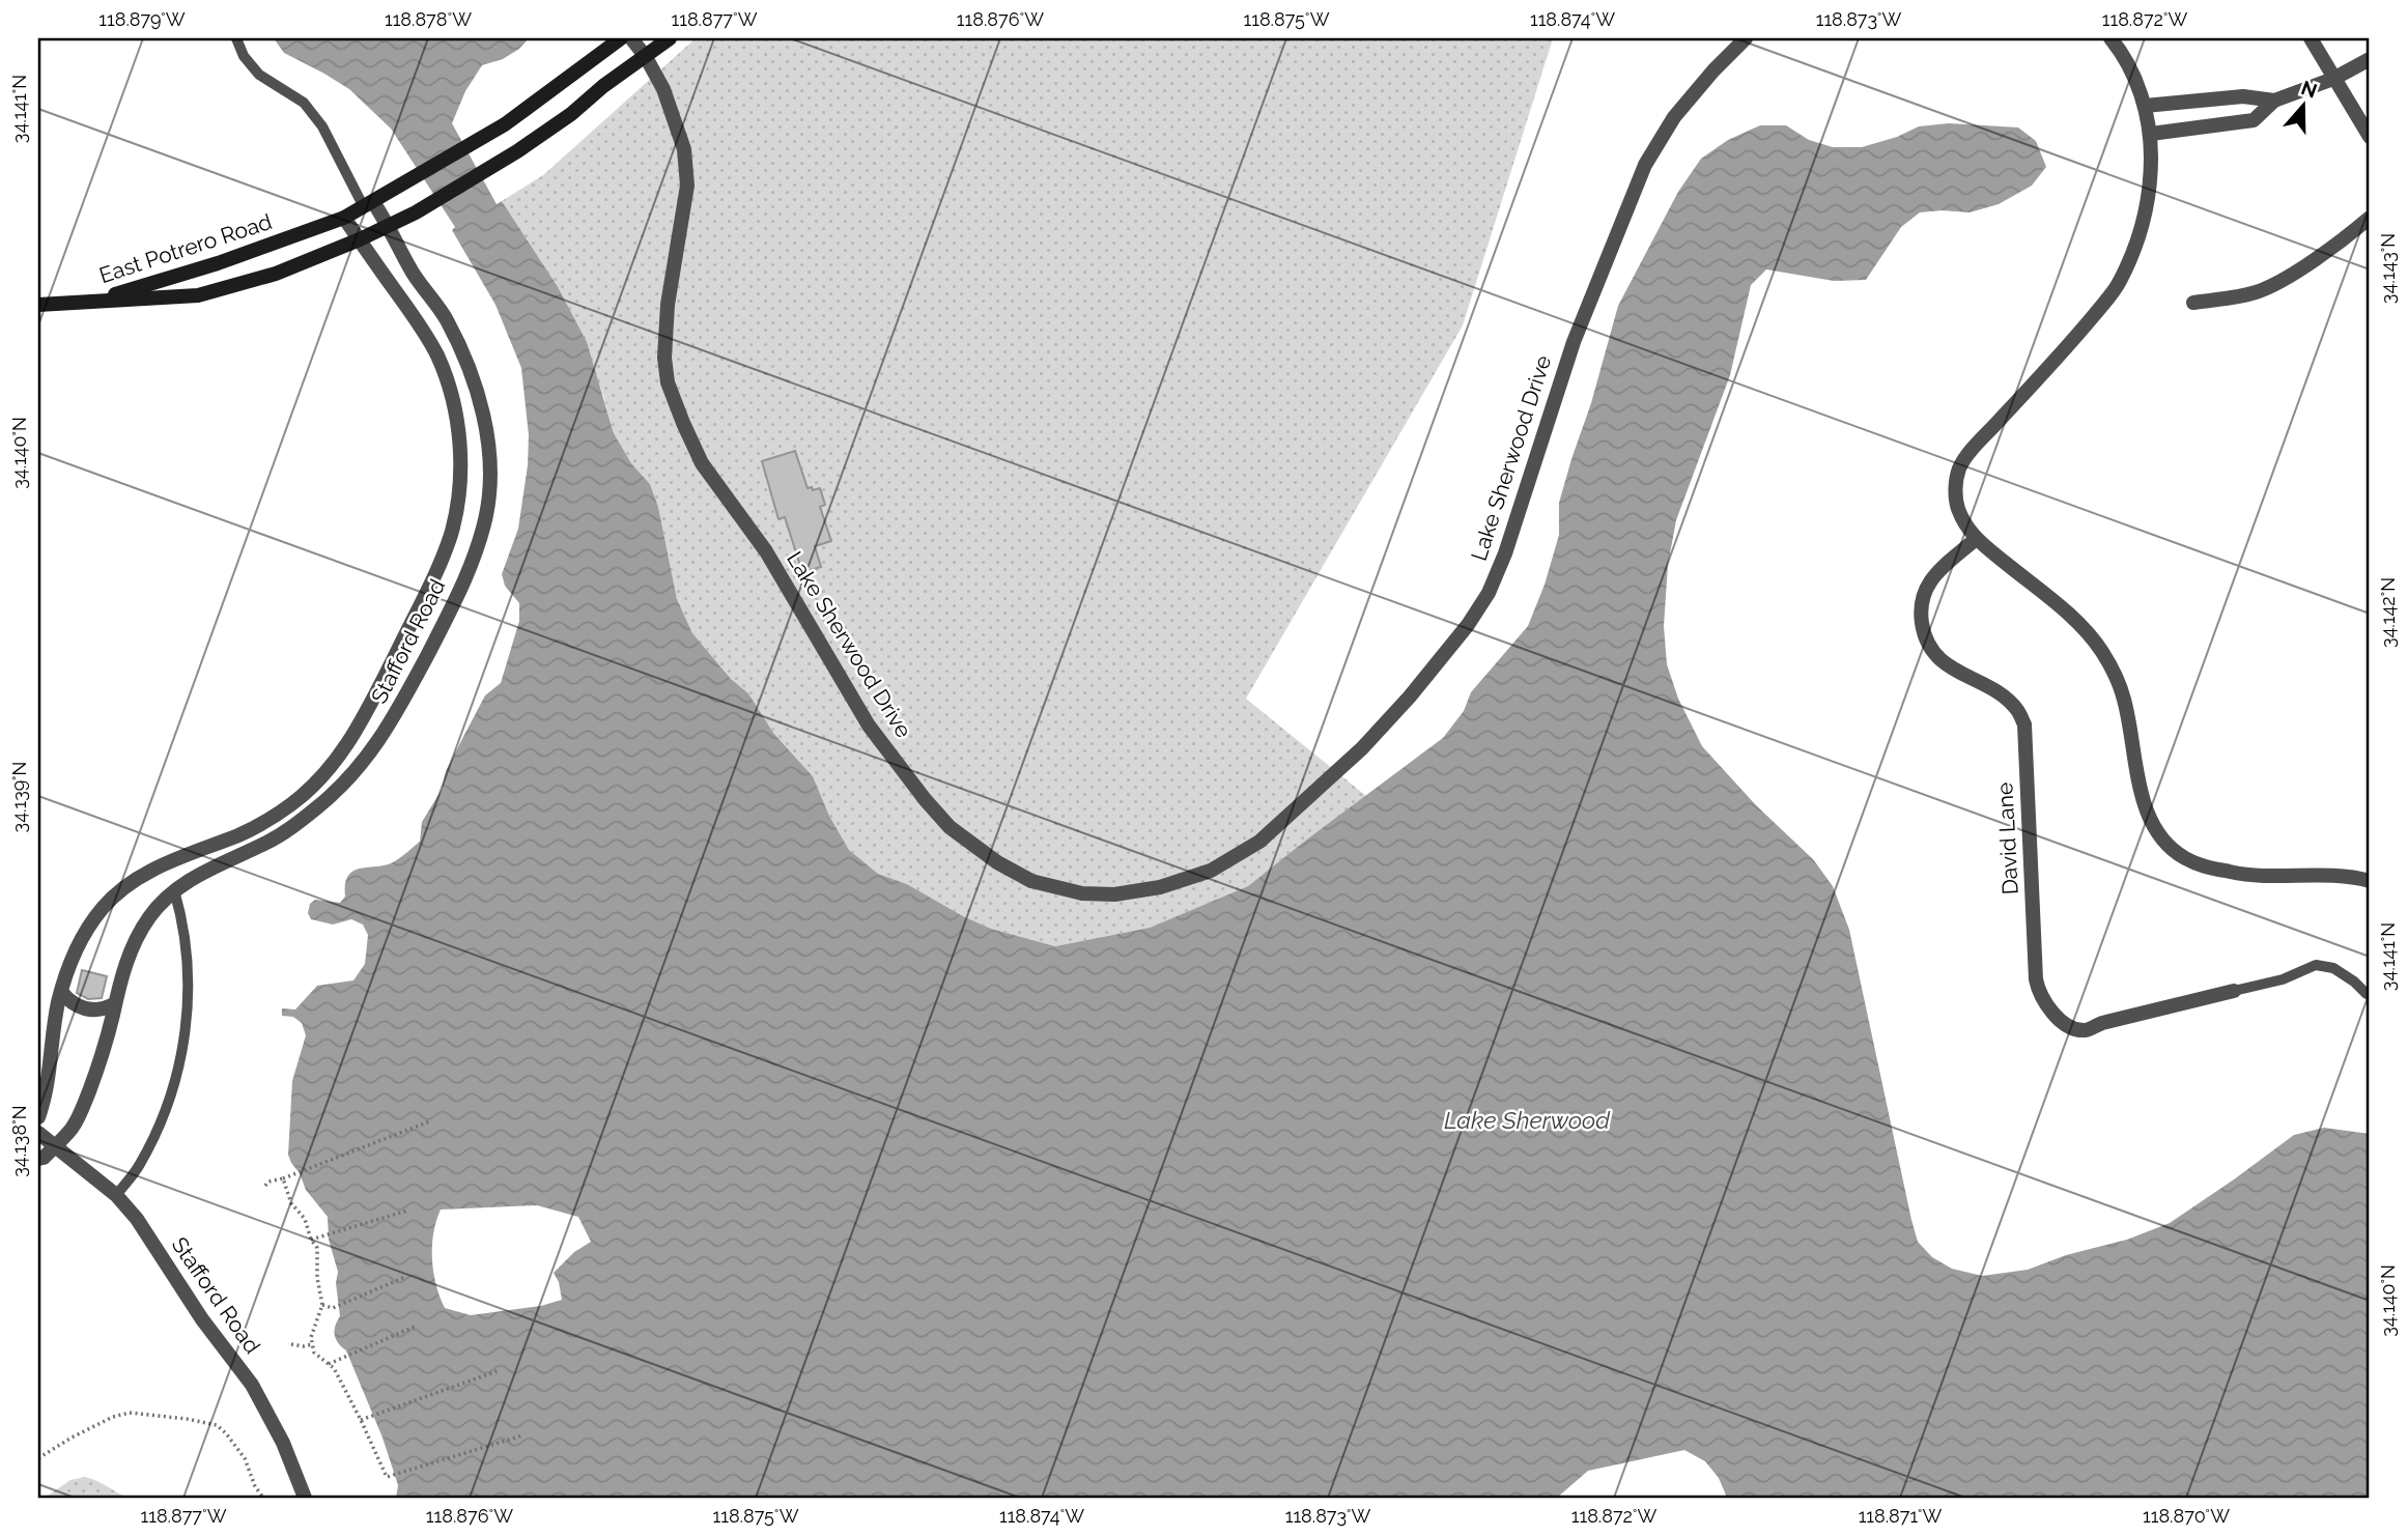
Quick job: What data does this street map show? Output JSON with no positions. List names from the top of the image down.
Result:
{
  "streets": {
    "street": [
      "East Potrero Road",
      "Lake Sherwood Drive",
      "Stafford Road",
      "David Lane"
    ]
  },
  "crossings": [
    ["East Potrero Road", "Lake Sherwood Drive"],
    ["East Potrero Road", "Stafford Road"]
  ],
  "water": ["Lake Sherwood"],
  "north": "top",
  "coordinates": [
    "118.879°W",
    "118.878°W",
    "118.877°W",
    "118.876°W",
    "118.875°W",
    "118.874°W",
    "118.873°W",
    "118.872°W",
    "34.141°N",
    "34.143°N",
    "34.140°N",
    "34.142°N",
    "34.139°N",
    "34.138°N",
    "118.871°W",
    "118.870°W"
  ]
}
